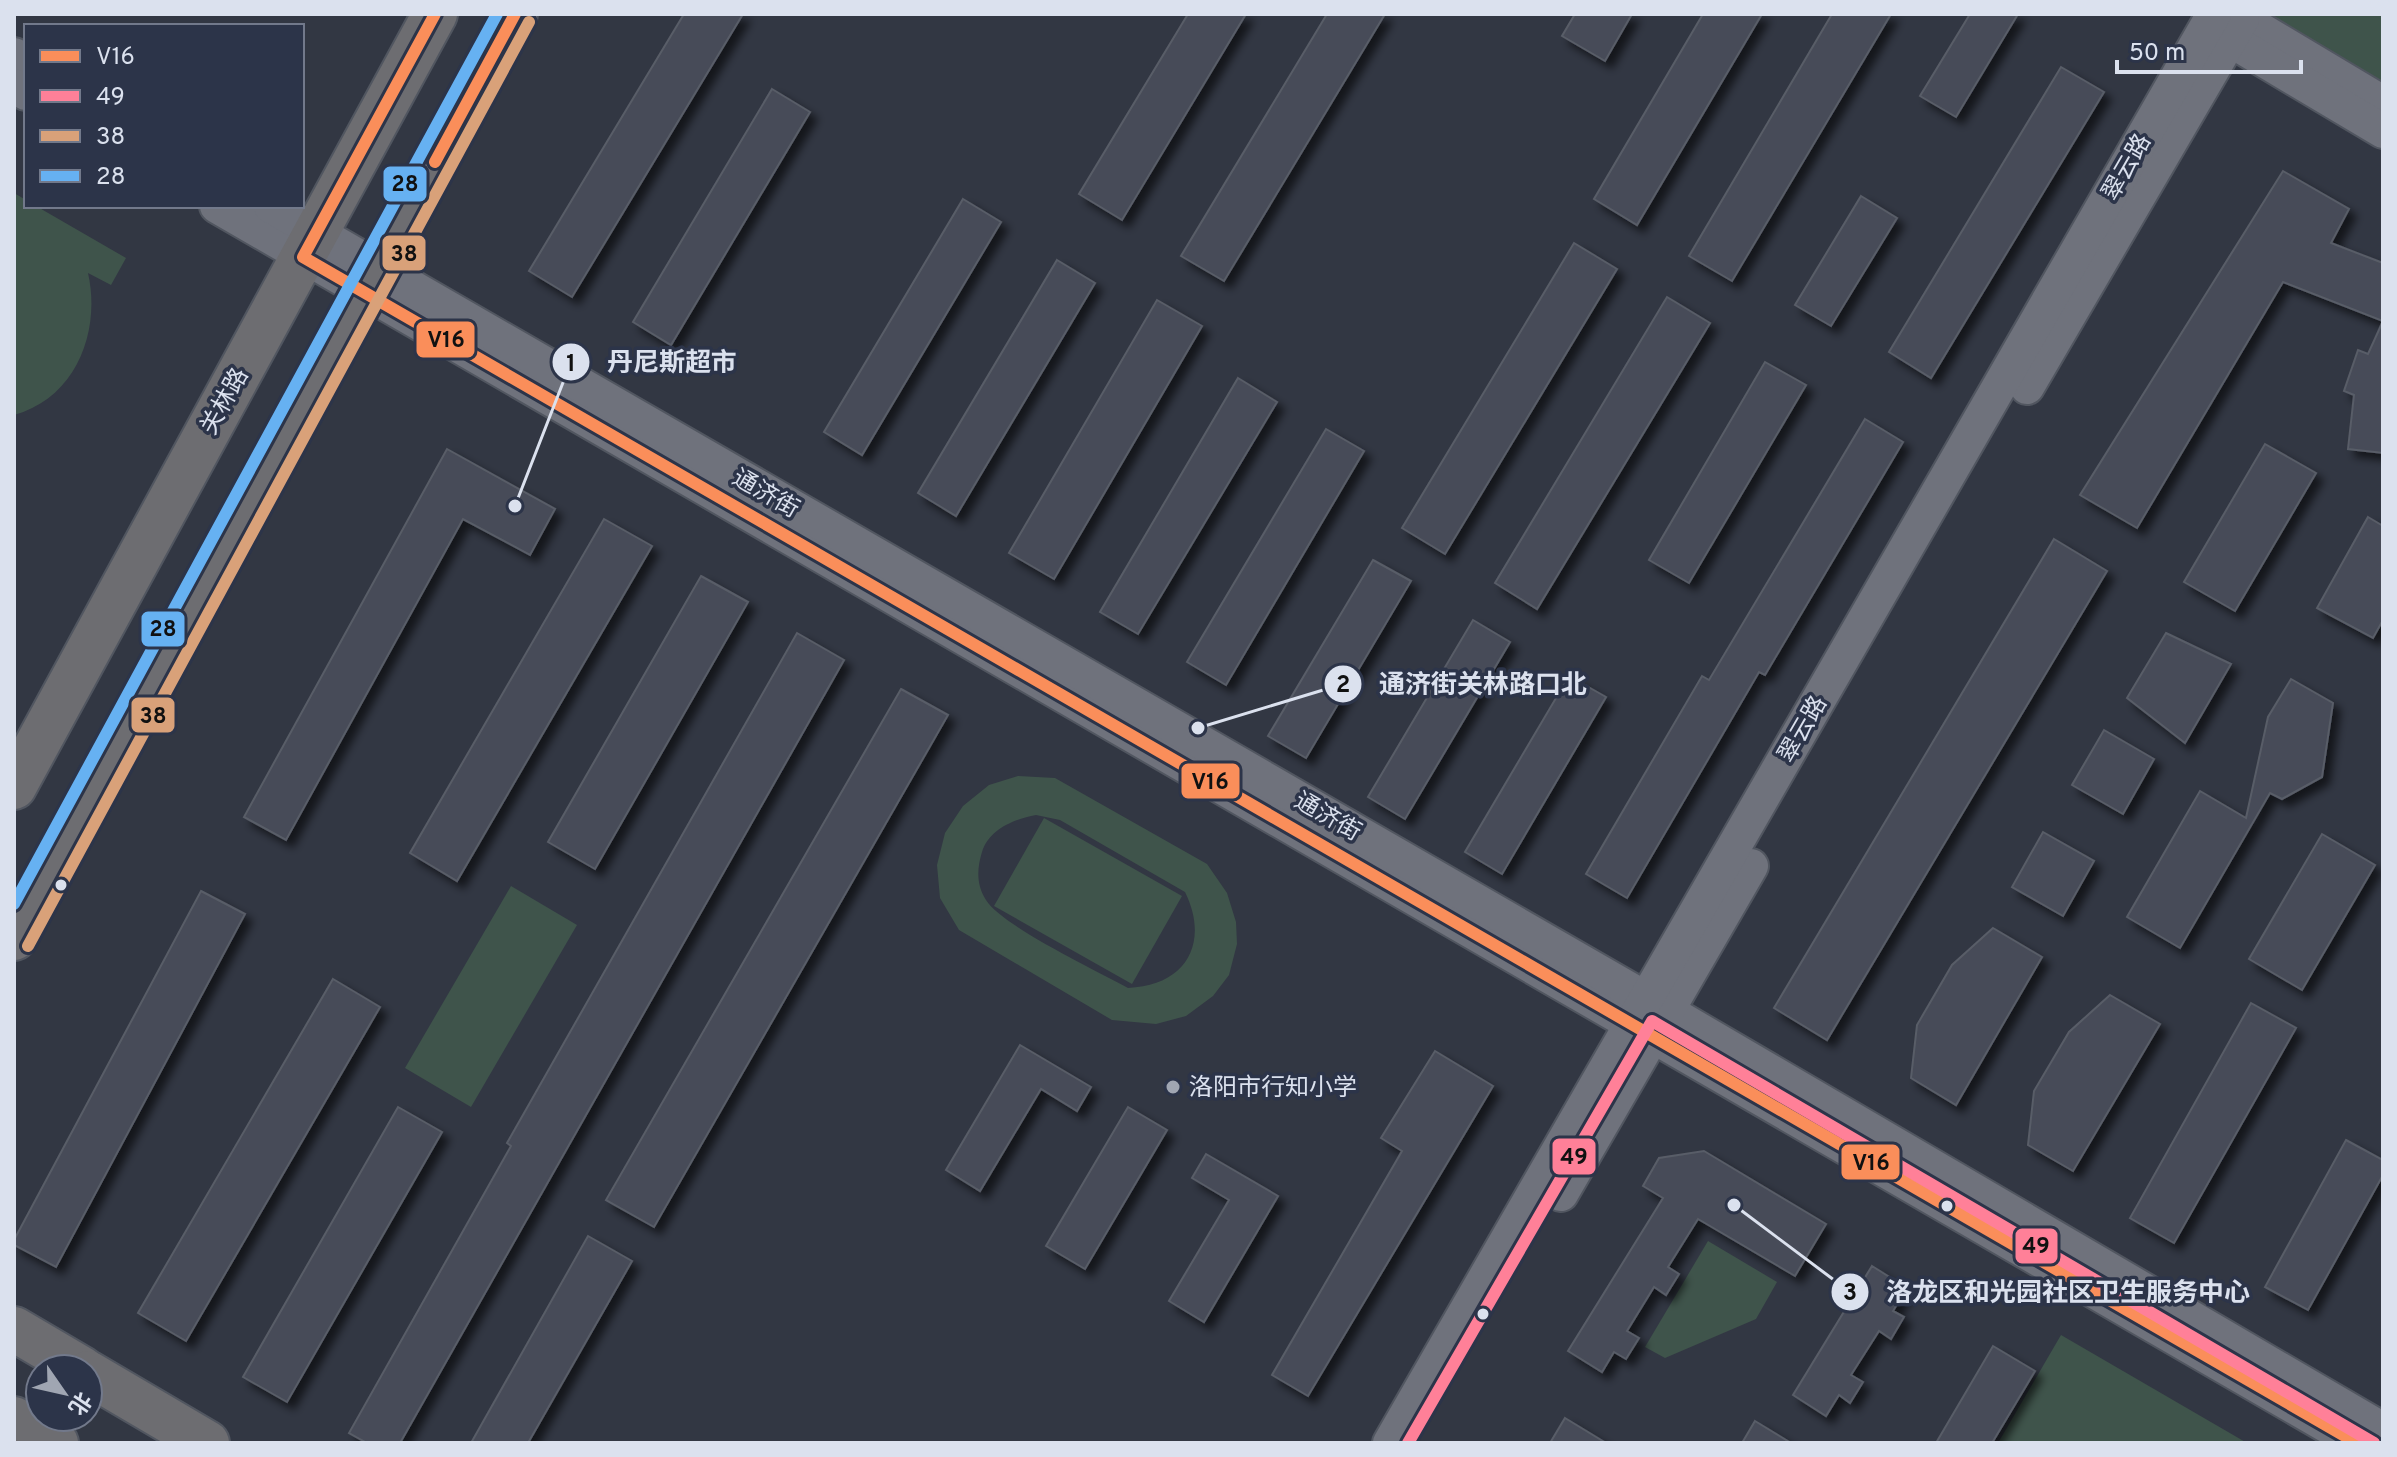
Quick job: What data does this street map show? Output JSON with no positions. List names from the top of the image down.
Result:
{
  "streets": {
    "main road": ["关林路"],
    "street": ["翠云路", "通济街"]
  },
  "crossings": [
    ["翠云路", "通济街"],
    ["关林路", "通济街"]
  ],
  "places": [
    "丹尼斯超市",
    "通济街关林路口北",
    "洛阳市行知小学",
    "洛龙区和光园社区卫生服务中心"
  ],
  "lines": [
    "transit line V16",
    "transit line 28",
    "transit line 38",
    "transit line 49"
  ],
  "legend": [
    "V16",
    "49",
    "38",
    "28"
  ],
  "scale_bar": "50 m",
  "north": "bottom right"
}
